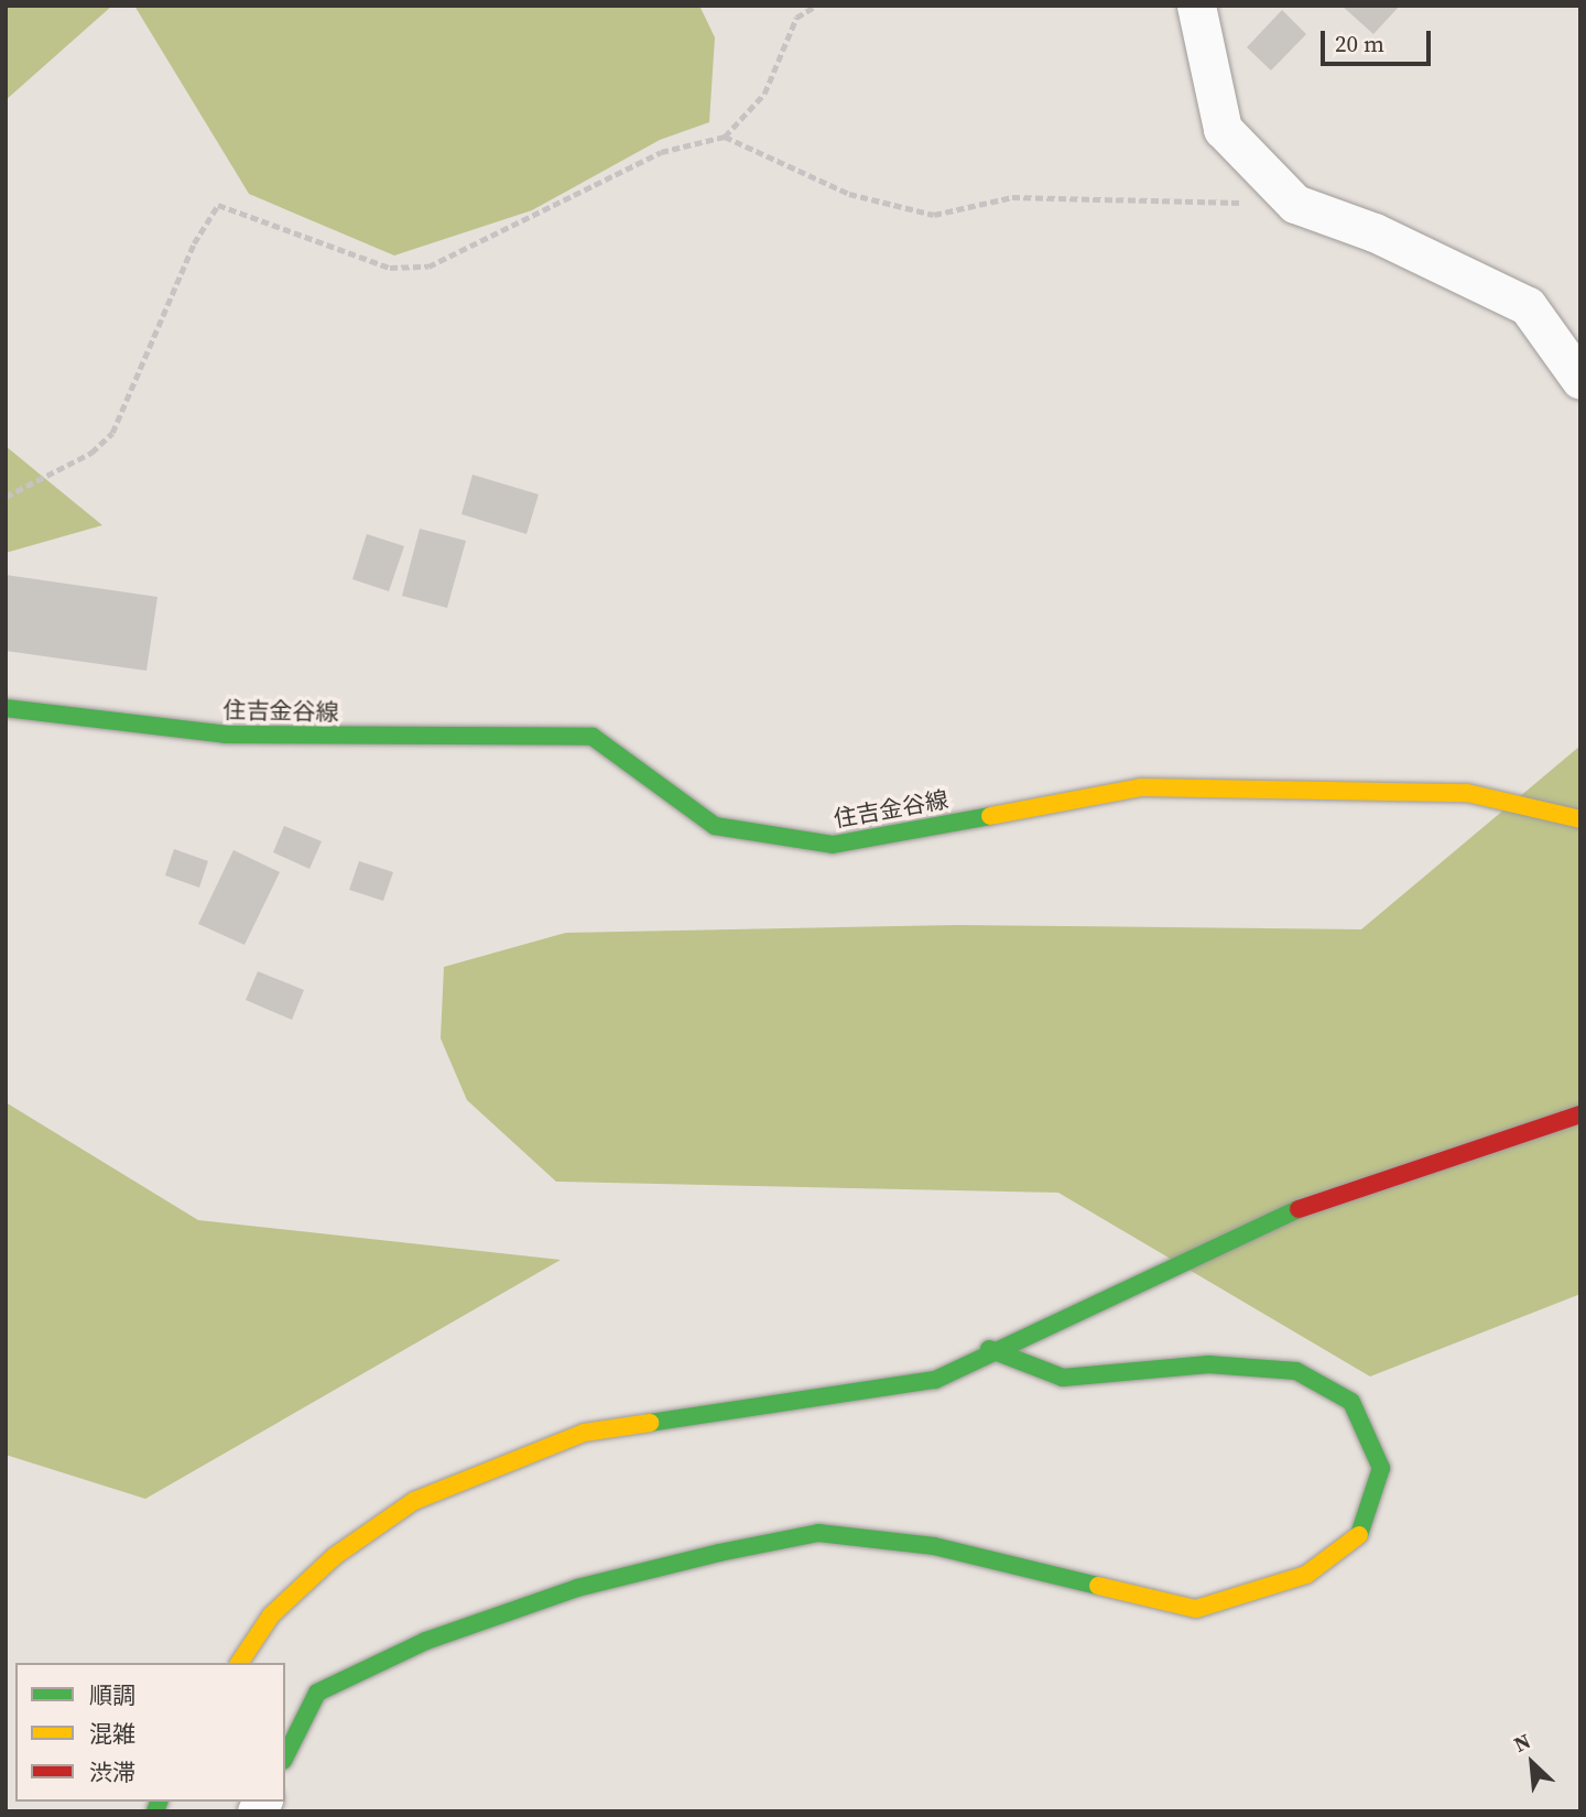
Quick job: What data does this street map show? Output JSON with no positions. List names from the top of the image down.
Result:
{
  "streets": {
    "street": ["住吉金谷線"]
  },
  "legend": ["順調", "混雑", "渋滞"],
  "scale_bar": "20 m",
  "north": "top left"
}
